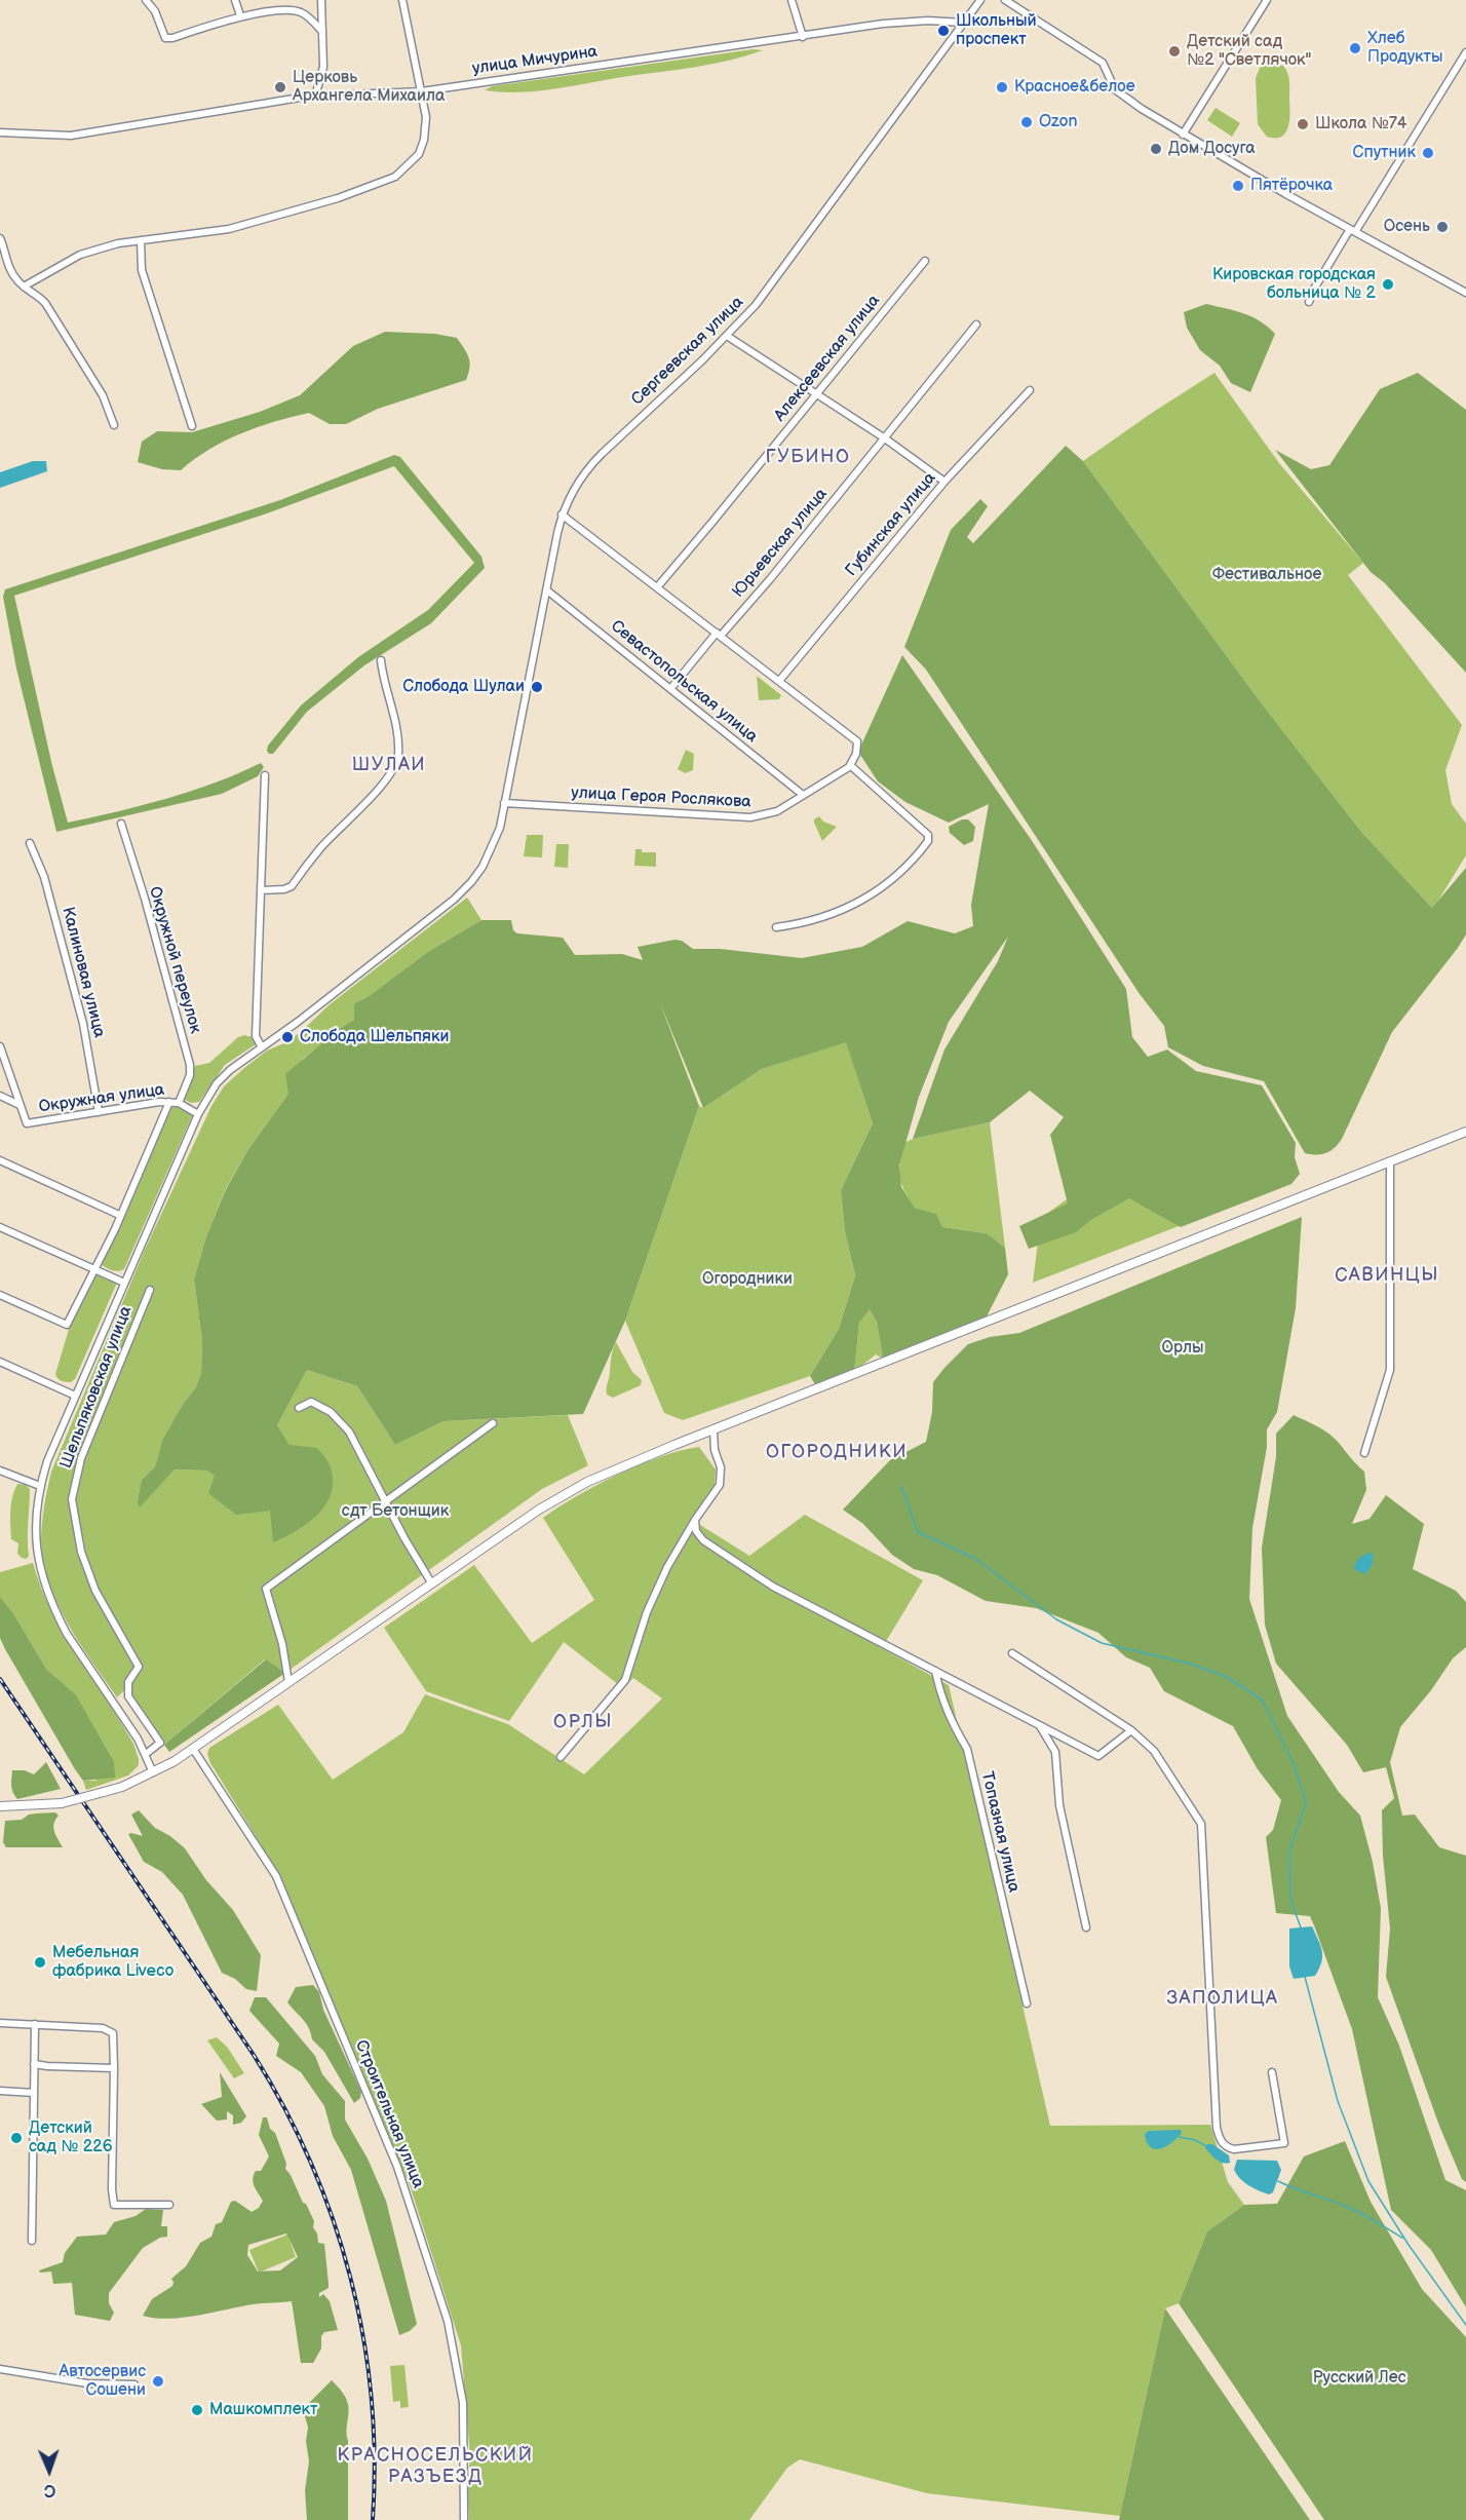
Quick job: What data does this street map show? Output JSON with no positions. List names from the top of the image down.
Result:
{
  "streets": {
    "street": [
      "улица Мичурина",
      "Сергеевская улица",
      "Алексеевская улица",
      "Губинская улица",
      "Юрьевская улица",
      "Севастопольская улица",
      "улица Героя Рослякова",
      "Окружной переулок",
      "Калиновая улица",
      "Окружная улица",
      "Шельпяковская улица",
      "Топазная улица",
      "Строительная улица"
    ]
  },
  "crossings": [
    ["улица Мичурина", "Сергеевская улица"],
    ["Сергеевская улица", "Севастопольская улица"],
    ["Сергеевская улица", "улица Героя Рослякова"],
    ["Сергеевская улица", "Окружная улица"],
    ["Сергеевская улица", "Шельпяковская улица"],
    ["Юрьевская улица", "Севастопольская улица"],
    ["Севастопольская улица", "улица Героя Рослякова"],
    ["Окружной переулок", "Окружная улица"],
    ["Калиновая улица", "Окружная улица"]
  ],
  "districts": [
    "ГУБИНО",
    "ШУЛАИ",
    "САВИНЦЫ",
    "ОГОРОДНИКИ",
    "ОРЛЫ",
    "ЗАПОЛИЦА",
    "КРАСНОСЕЛЬСКИЙ РАЗЪЕЗД"
  ],
  "parks": [
    "Фестивальное",
    "Огородники",
    "Орлы",
    "сдт Бетонщик",
    "Русский Лес"
  ],
  "places": [
    "Школьный проспект",
    "Хлеб Продукты",
    "Детский сад №2 \"Светлячок\"",
    "Церковь Архангела Михаила",
    "Красное&белое",
    "Ozon",
    "Школа №74",
    "Дом Досуга",
    "Спутник",
    "Пятёрочка",
    "Осень",
    "Кировская городская больница № 2",
    "Слобода Шулаи",
    "Слобода Шельпяки",
    "Мебельная фабрика Liveco",
    "Детский сад № 226",
    "Автосервис Сошени",
    "Машкомплект"
  ],
  "north": "bottom"
}
